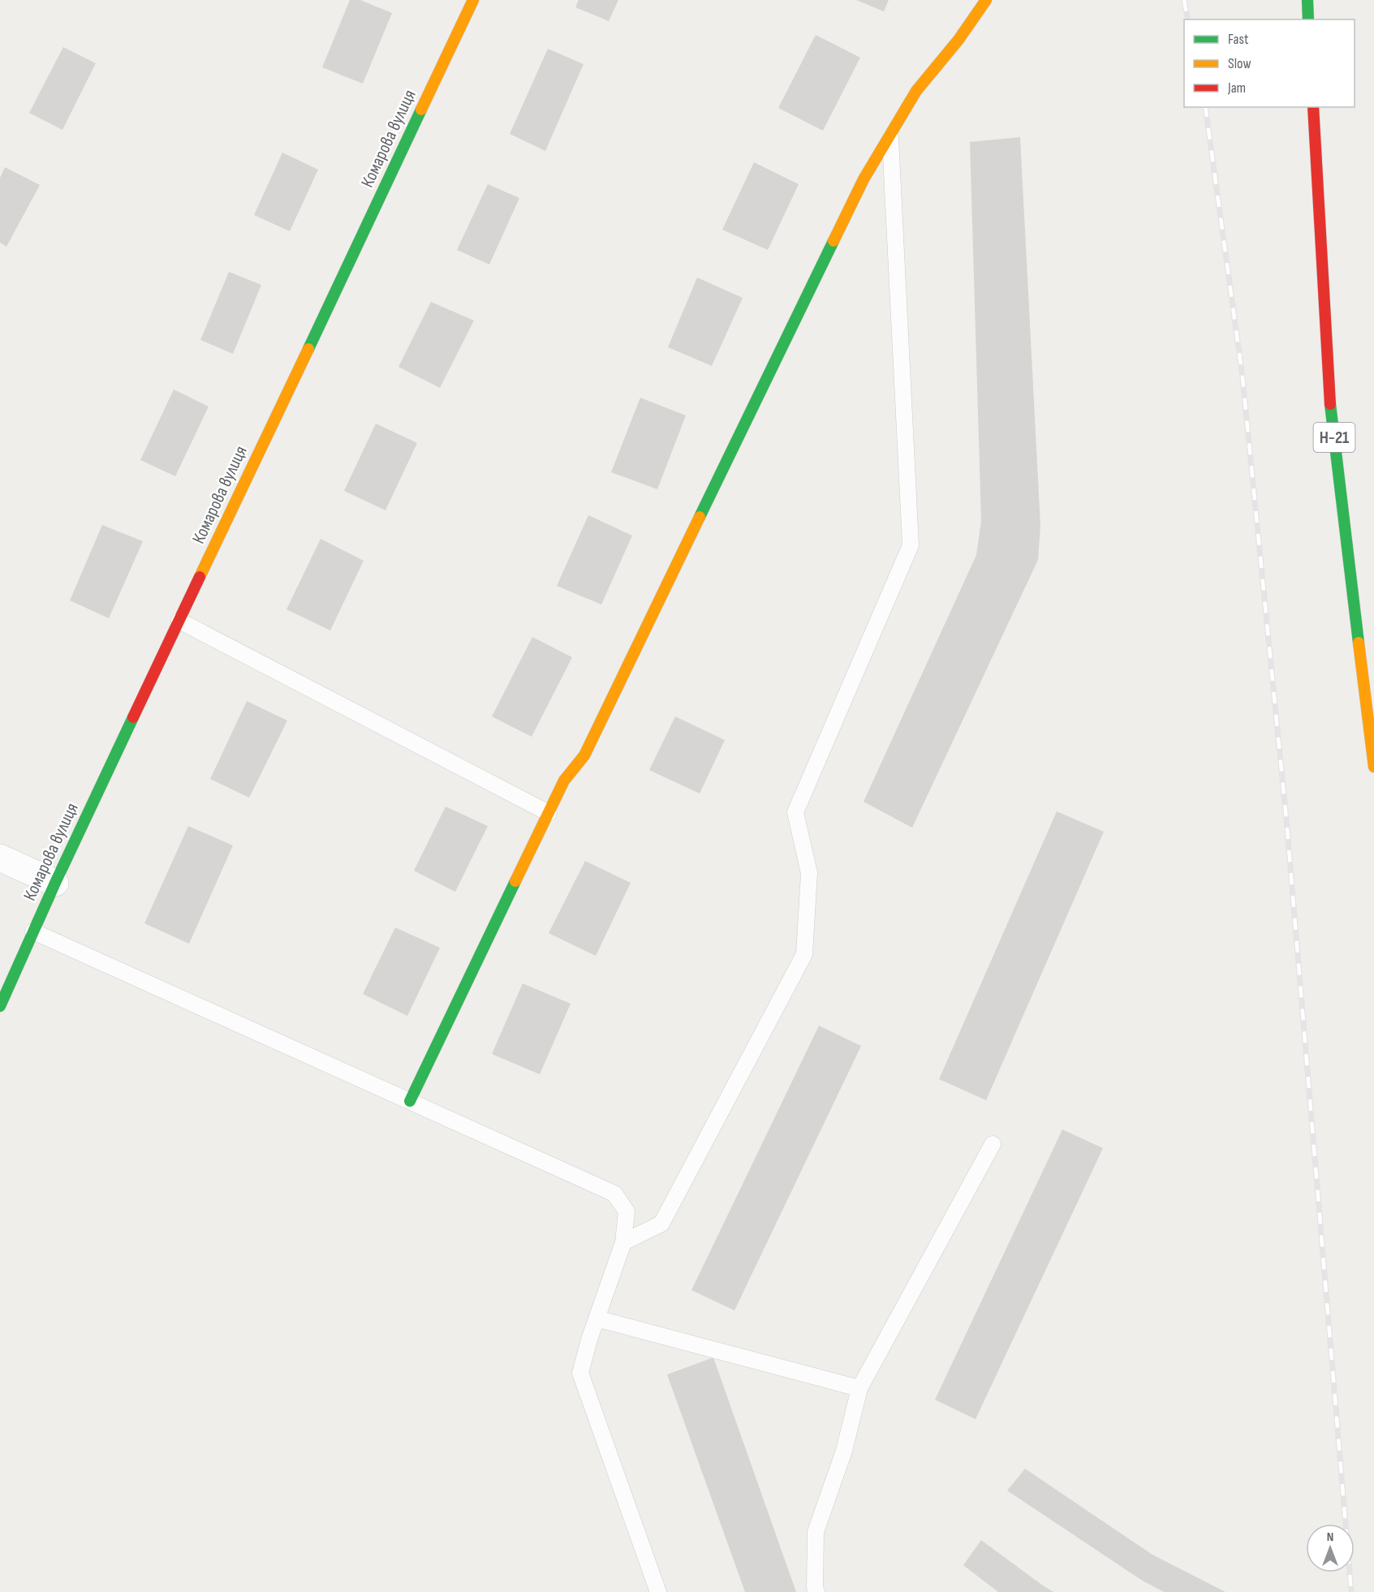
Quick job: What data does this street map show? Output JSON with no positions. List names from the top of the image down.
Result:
{
  "streets": {
    "street": ["Комарова вулиця", "Н-21"]
  },
  "legend": ["Fast", "Slow", "Jam"],
  "north": "top"
}
